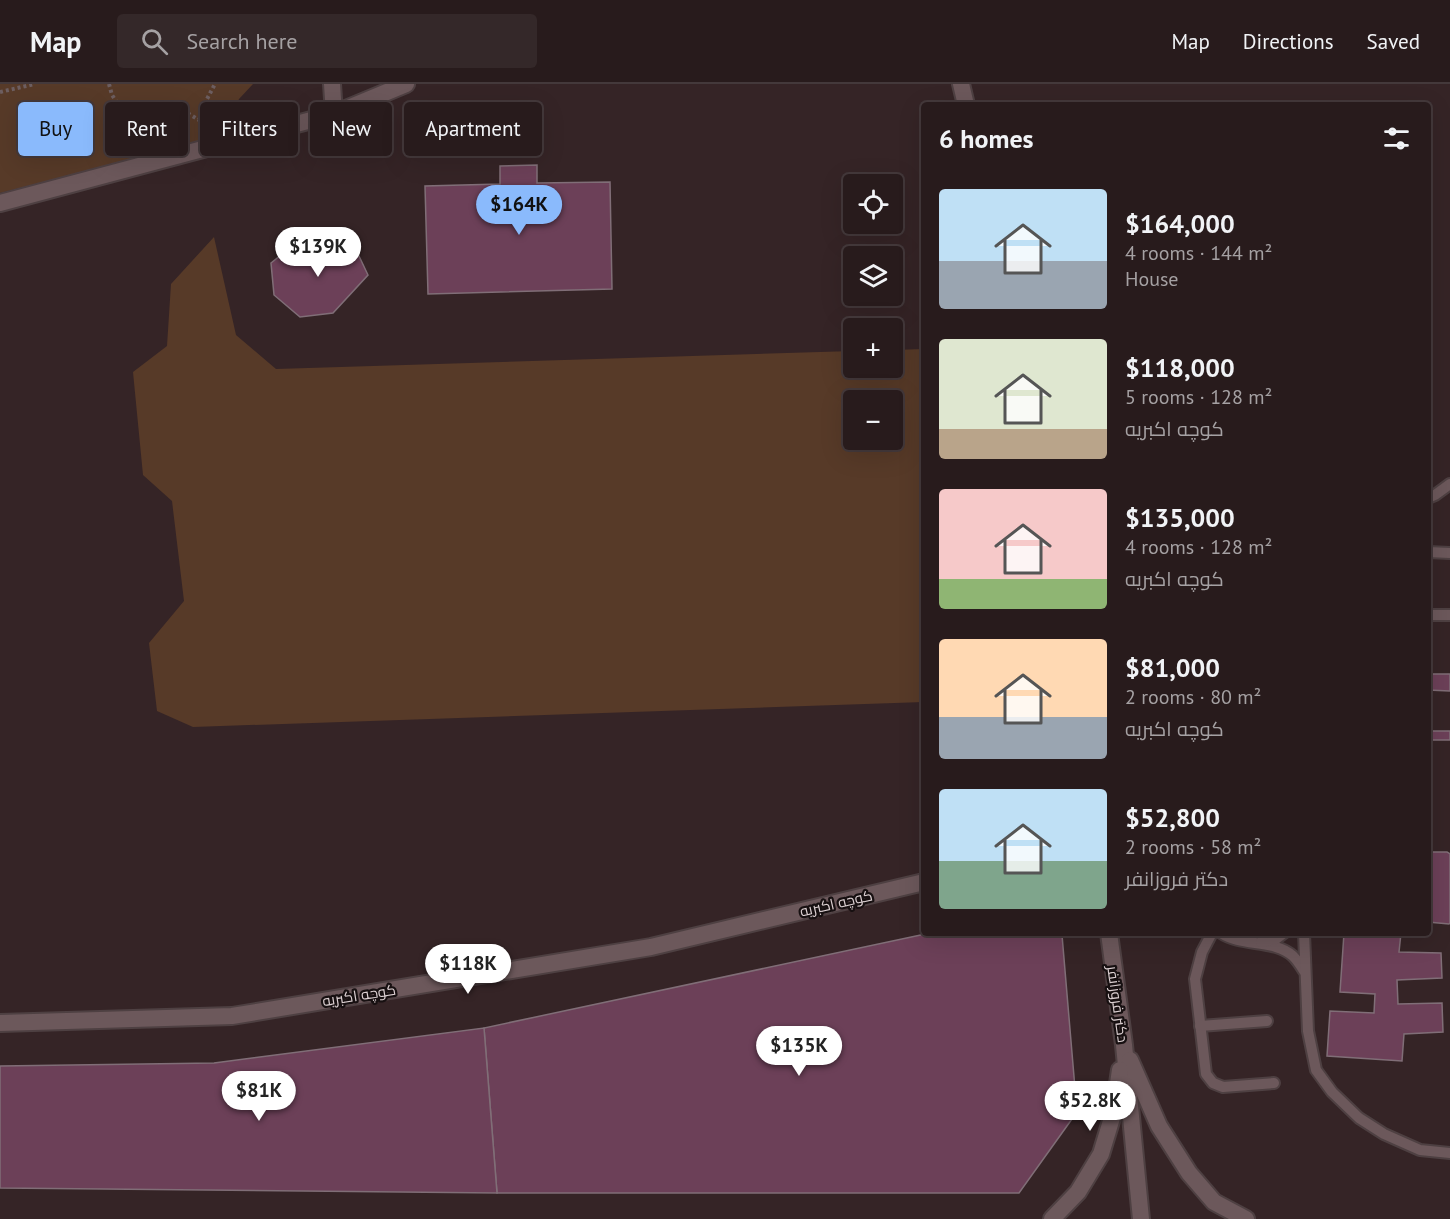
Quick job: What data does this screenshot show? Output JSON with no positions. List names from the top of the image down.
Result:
{
  "streets": {
    "street": ["کوچه اکبریه", "دکتر فروزانفر"]
  },
  "page": {
    "header": "Map",
    "search": "Search here",
    "nav": ["Map", "Directions", "Saved"],
    "chip": [
      "Buy",
      "Rent",
      "Filters",
      "New",
      "Apartment"
    ],
    "heading": "6 homes",
    "map_buttons": ["+", "−"],
    "list": [
      {
        "name": "$164,000",
        "note": "4 rooms · 144 m² · House"
      },
      {
        "name": "$118,000",
        "note": "5 rooms · 128 m² · کوچه اکبریه"
      },
      {
        "name": "$135,000",
        "note": "4 rooms · 128 m² · کوچه اکبریه"
      },
      {
        "name": "$81,000",
        "note": "2 rooms · 80 m² · کوچه اکبریه"
      },
      {
        "name": "$52,800",
        "note": "2 rooms · 58 m² · دکتر فروزانفر"
      }
    ],
    "price": [
      "$164K",
      "$139K",
      "$118K",
      "$135K",
      "$81K",
      "$52.8K"
    ]
  }
}
